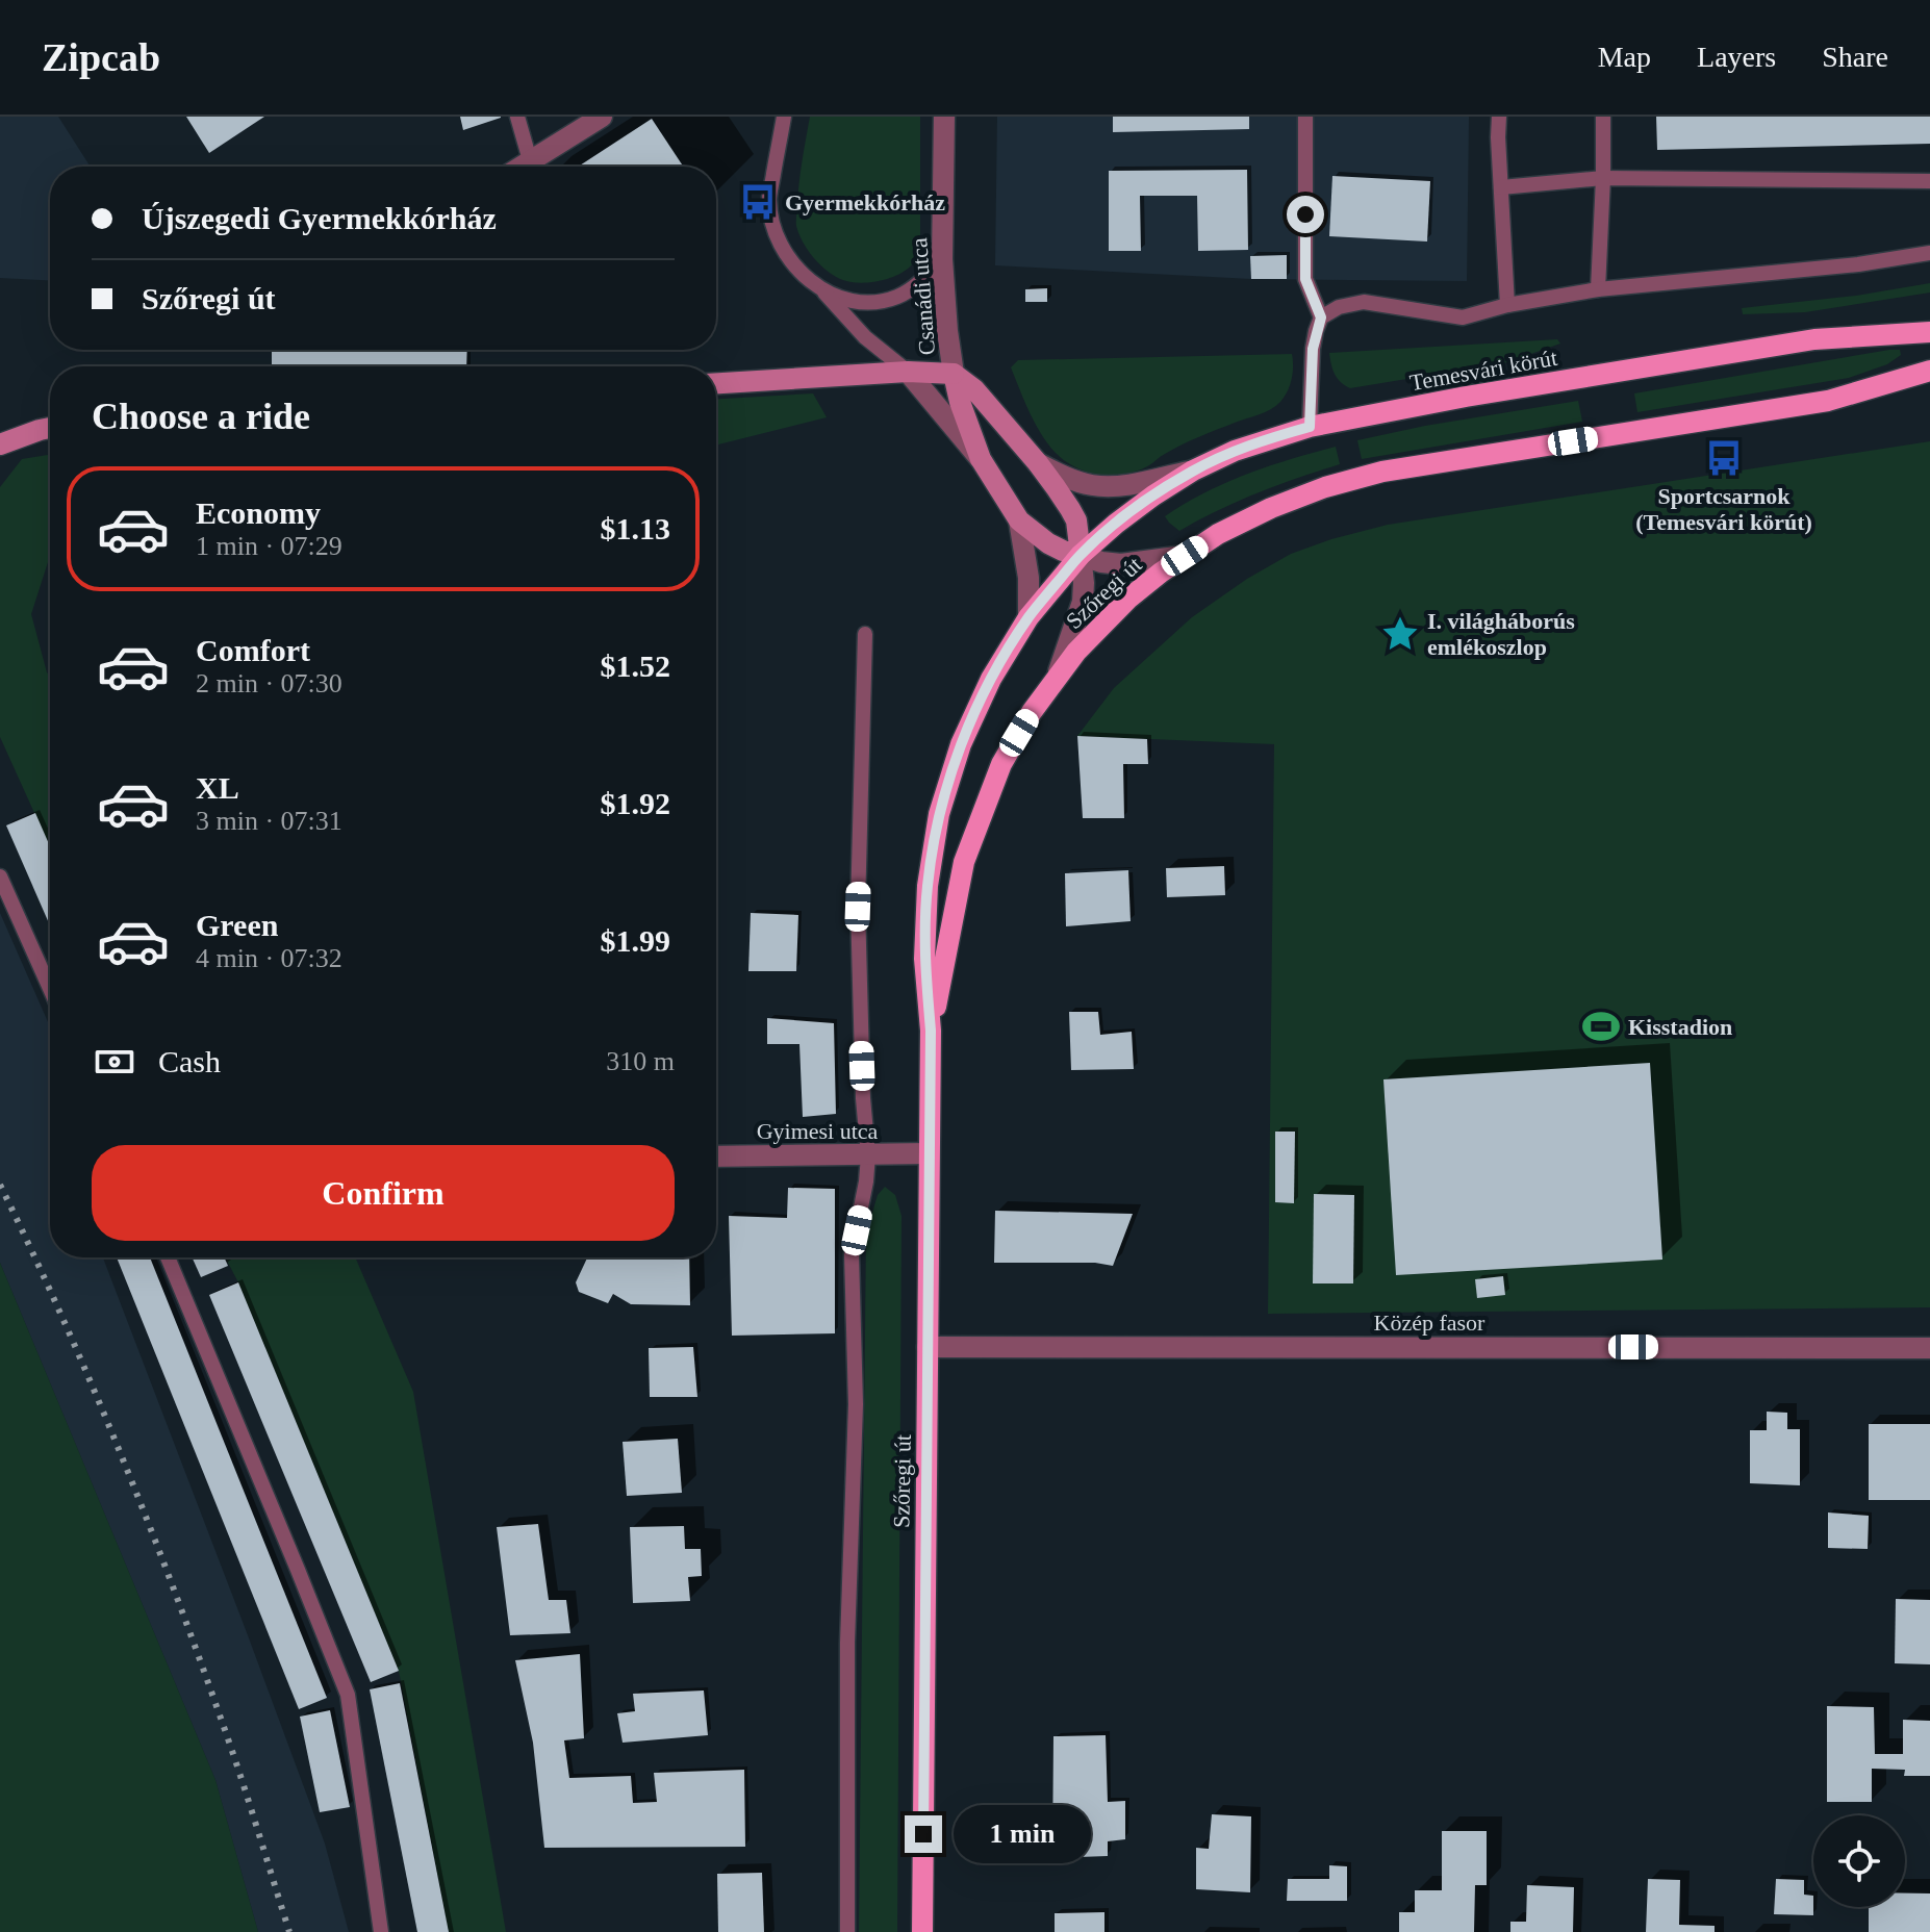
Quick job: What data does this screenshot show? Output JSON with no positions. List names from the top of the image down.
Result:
{
  "streets": {
    "main road": ["Temesvári körút", "Szőregi út"],
    "street": ["Csanádi utca", "Gyimesi utca", "Közép fasor"]
  },
  "crossings": [
    ["Csanádi utca", "Temesvári körút"],
    ["Csanádi utca", "Szőregi út"],
    ["Temesvári körút", "Szőregi út"],
    ["Szőregi út", "Gyimesi utca"],
    ["Szőregi út", "Közép fasor"]
  ],
  "places": {
    "bus stop": ["Gyermekkórház", "Sportcsarnok (Temesvári körút)"],
    "place": ["I. világháborús emlékoszlop"],
    "sports": ["Kisstadion"]
  },
  "page": {
    "header": "Zipcab",
    "nav": ["Map", "Layers", "Share"],
    "banner": ["Újszegedi Gyermekkórház", "Szőregi út"],
    "heading": "Choose a ride",
    "list": [
      {
        "name": "Economy",
        "note": "1 min · 07:29",
        "value": "$1.13"
      },
      {
        "name": "Comfort",
        "note": "2 min · 07:30",
        "value": "$1.52"
      },
      {
        "name": "XL",
        "note": "3 min · 07:31",
        "value": "$1.92"
      },
      {
        "name": "Green",
        "note": "4 min · 07:32",
        "value": "$1.99"
      }
    ],
    "pay": ["Cash", "310 m"],
    "buttons": "Confirm",
    "bubble": "1 min"
  }
}
